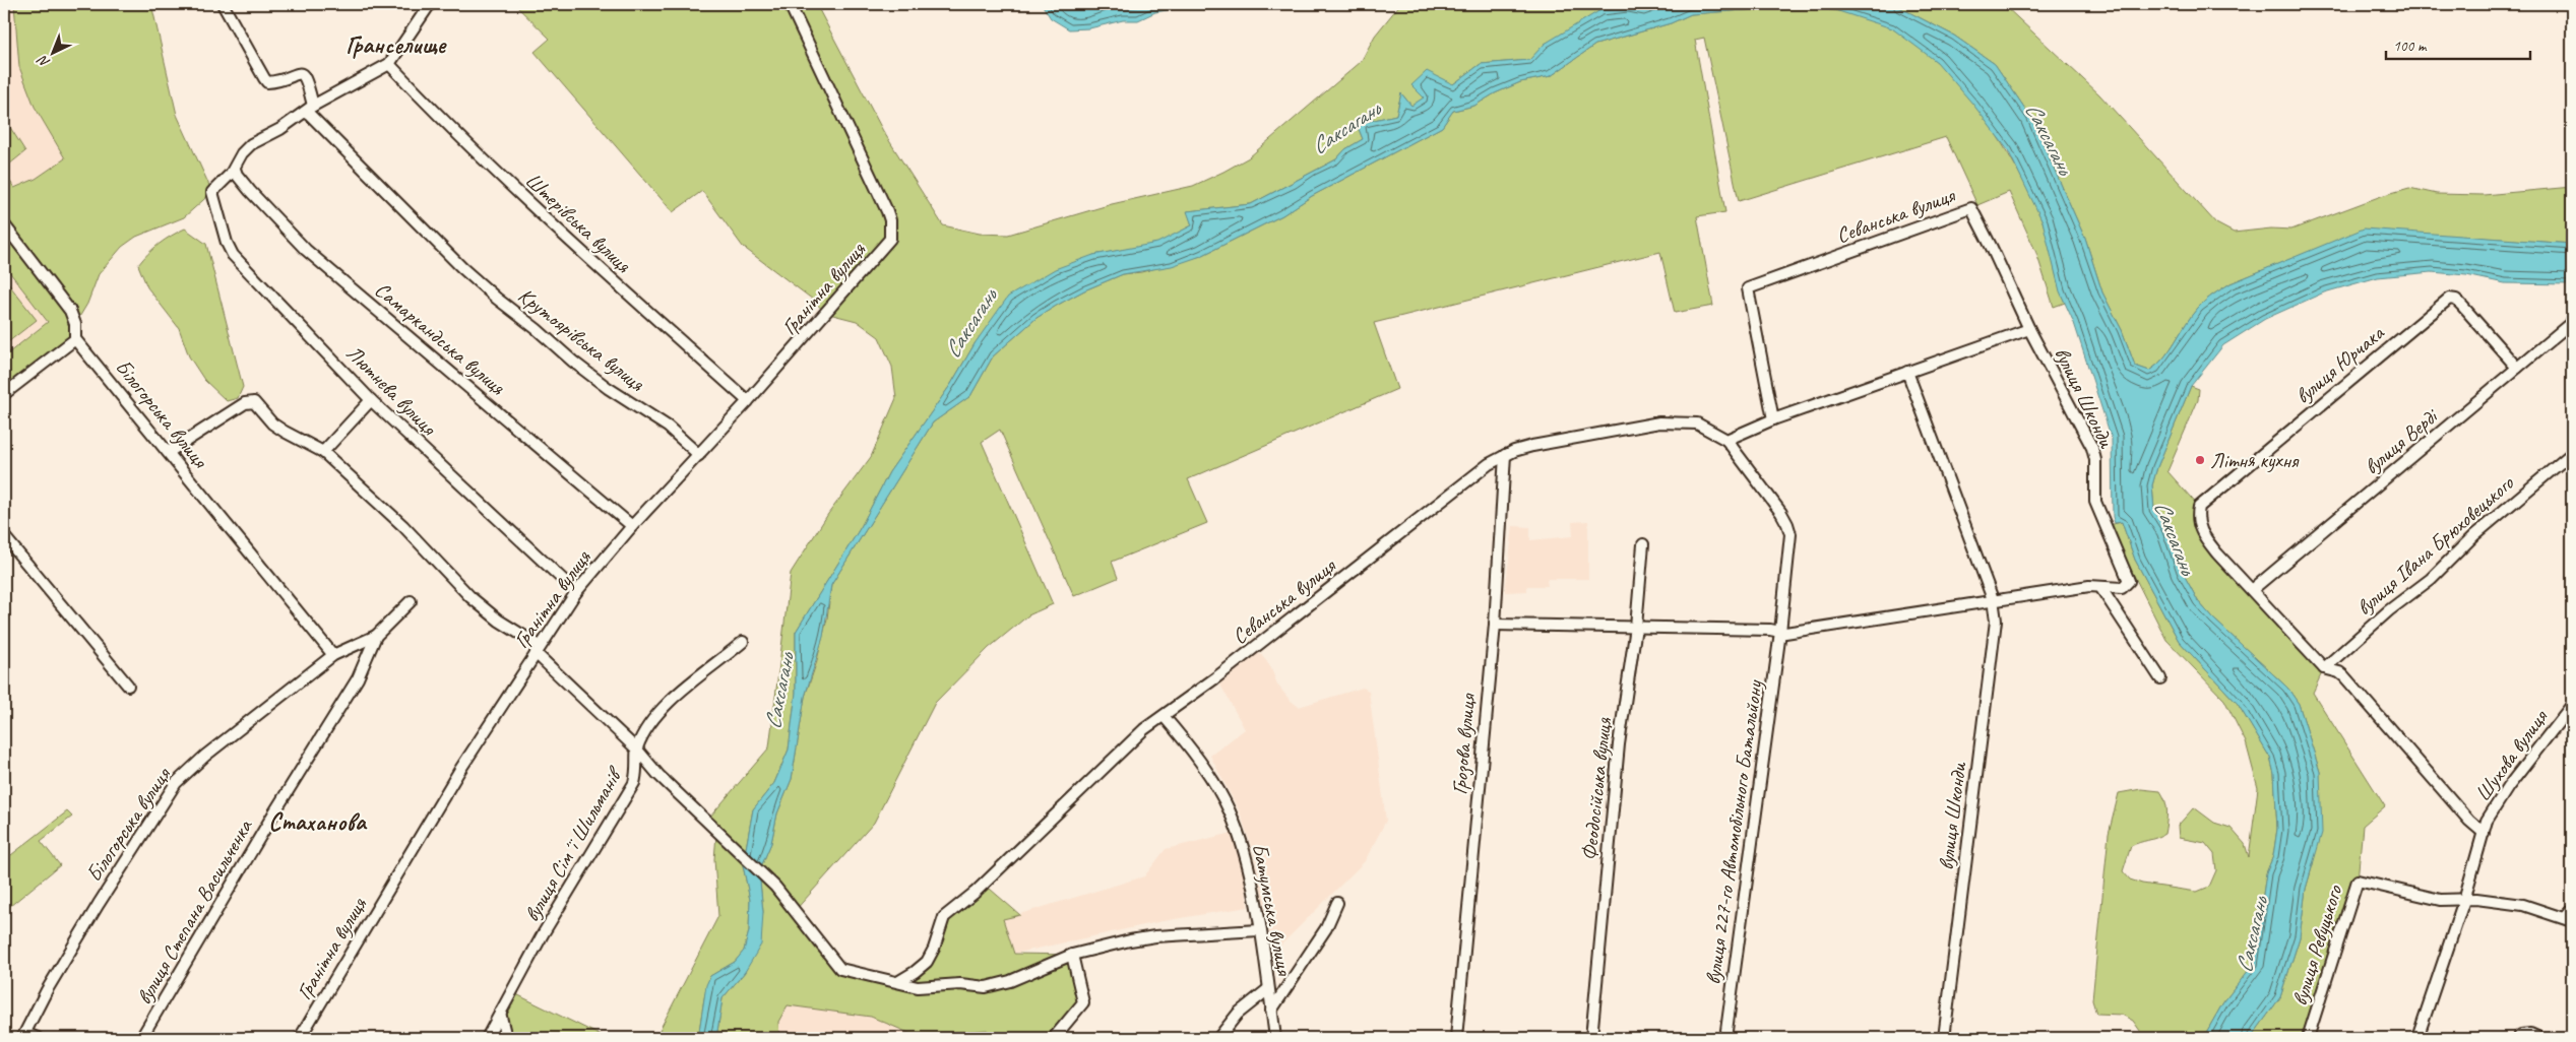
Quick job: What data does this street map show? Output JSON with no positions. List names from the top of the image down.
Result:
{
  "streets": {
    "street": [
      "Севанська вулиця",
      "Штерівська вулиця",
      "Гранітна вулиця",
      "Самаркандська вулиця",
      "Крутоярівська вулиця",
      "вулиця Юрчака",
      "Лютнева вулиця",
      "вулиця Шконди",
      "Білогорська вулиця",
      "вулиця Верді",
      "вулиця Івана Брюховецького",
      "Грозова вулиця",
      "Шухова вулиця",
      "Феодосійська вулиця",
      "вулиця 227-го Автомобільного Батальйону",
      "вулиця Сімʼї Шильманів",
      "Батумська вулиця",
      "вулиця Степана Васильченка",
      "вулиця Ревуцького"
    ]
  },
  "crossings": [
    ["Севанська вулиця", "вулиця Шконди"],
    ["Севанська вулиця", "Грозова вулиця"],
    ["Севанська вулиця", "вулиця 227-го Автомобільного Батальйону"],
    ["Севанська вулиця", "Батумська вулиця"],
    ["Штерівська вулиця", "Гранітна вулиця"],
    ["Гранітна вулиця", "Самаркандська вулиця"],
    ["Гранітна вулиця", "Крутоярівська вулиця"],
    ["Гранітна вулиця", "Лютнева вулиця"],
    ["Самаркандська вулиця", "Лютнева вулиця"],
    ["вулиця Юрчака", "вулиця Верді"],
    ["вулиця Шконди", "вулиця 227-го Автомобільного Батальйону"],
    ["Білогорська вулиця", "вулиця Степана Васильченка"],
    ["Шухова вулиця", "вулиця Ревуцького"]
  ],
  "districts": ["Гранселище", "Стаханова"],
  "water": ["Саксагань"],
  "places": ["Літня кухня"],
  "scale_bar": "100 m",
  "north": "bottom left"
}
